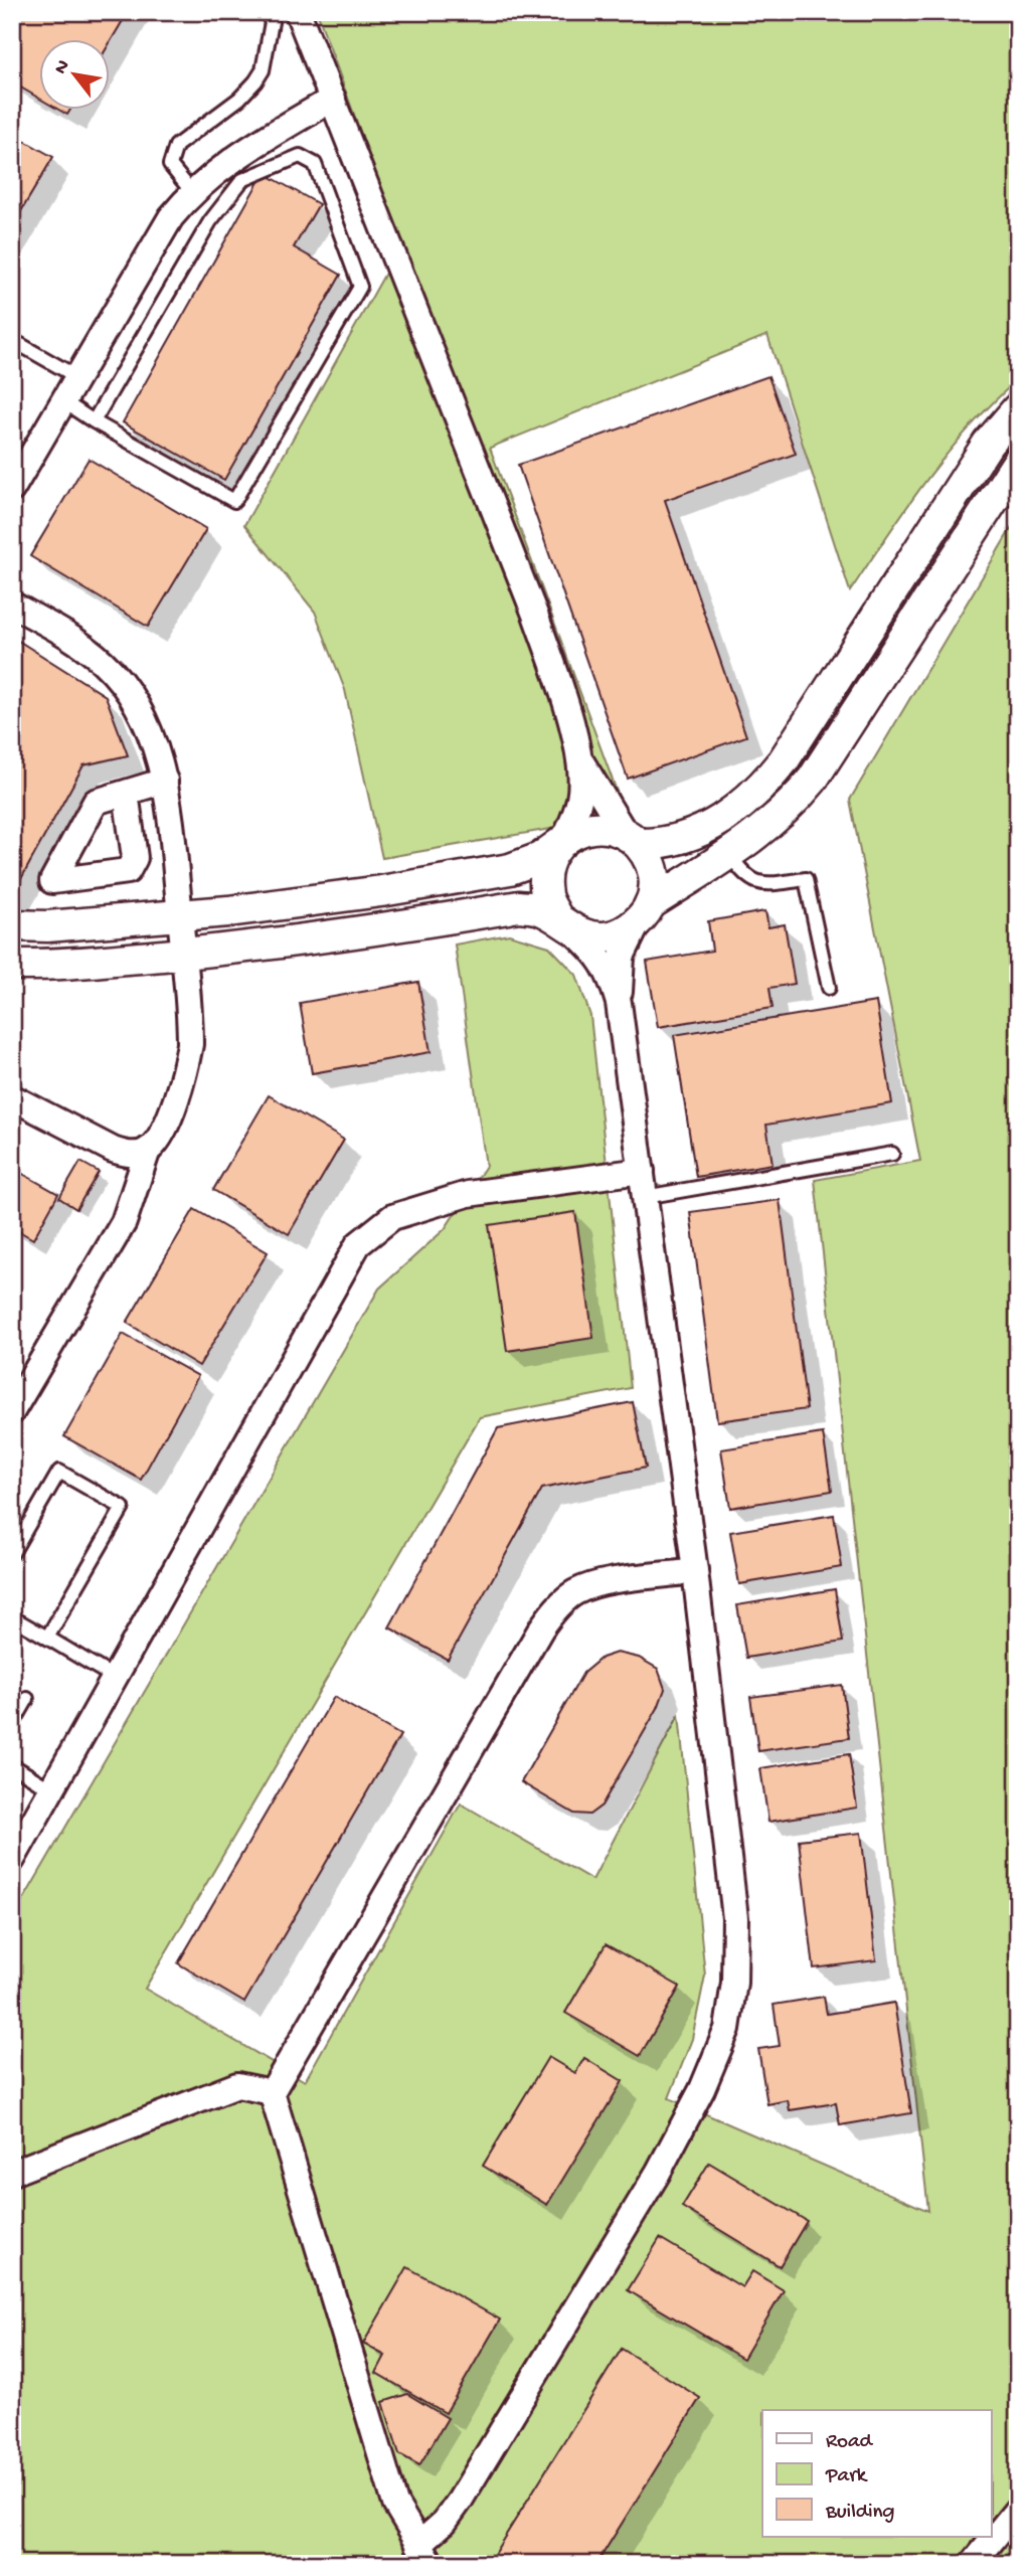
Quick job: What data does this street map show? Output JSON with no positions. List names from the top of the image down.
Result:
{
  "legend": ["Road", "Park", "Building"],
  "north": "top left"
}
